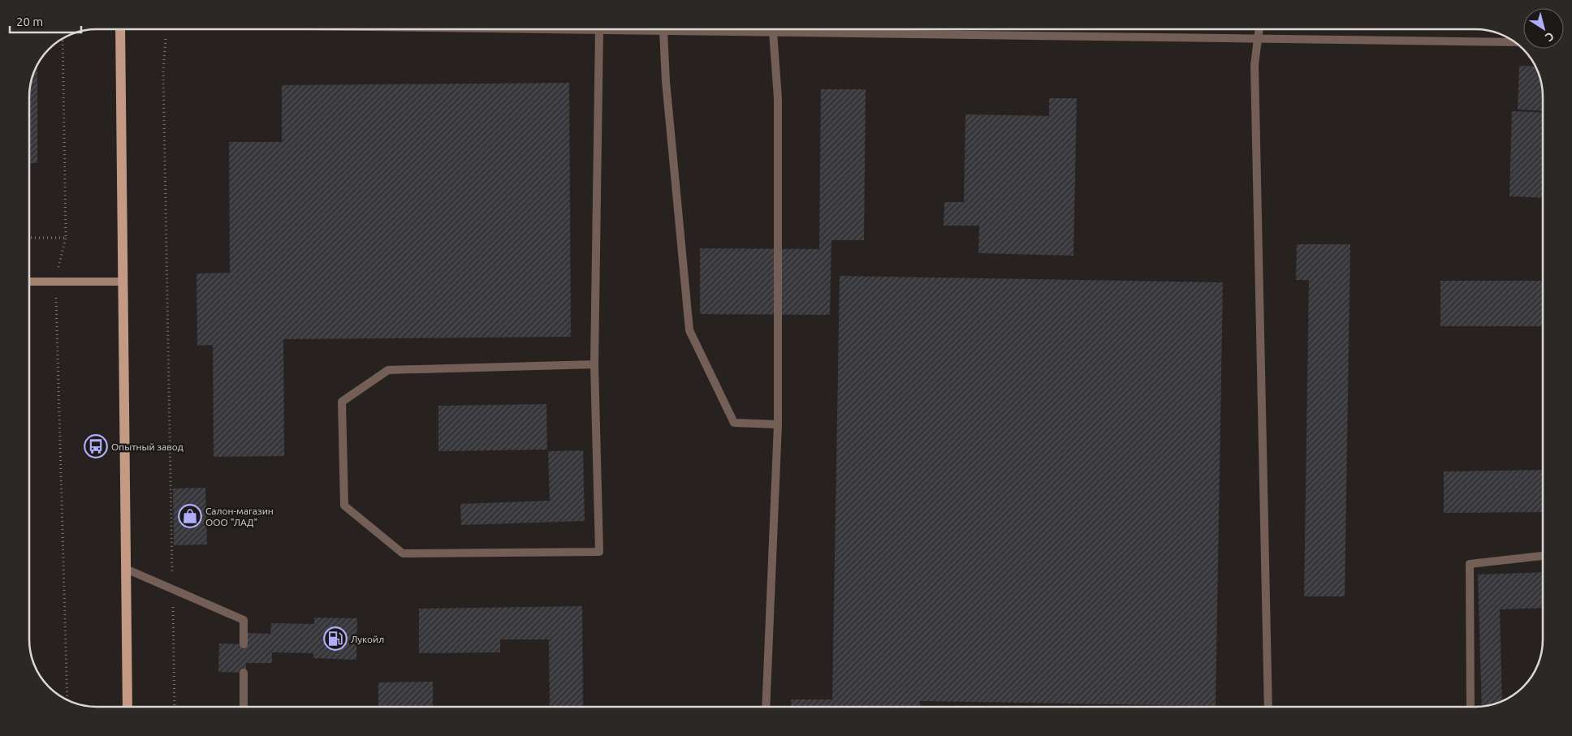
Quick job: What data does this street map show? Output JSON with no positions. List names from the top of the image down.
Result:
{
  "places": {
    "bus stop": ["Опытный завод"],
    "shop": ["Салон-магазин ООО \"ЛАД\""],
    "fuel station": ["Лукойл"]
  },
  "scale_bar": "20 m",
  "north": "bottom right"
}
